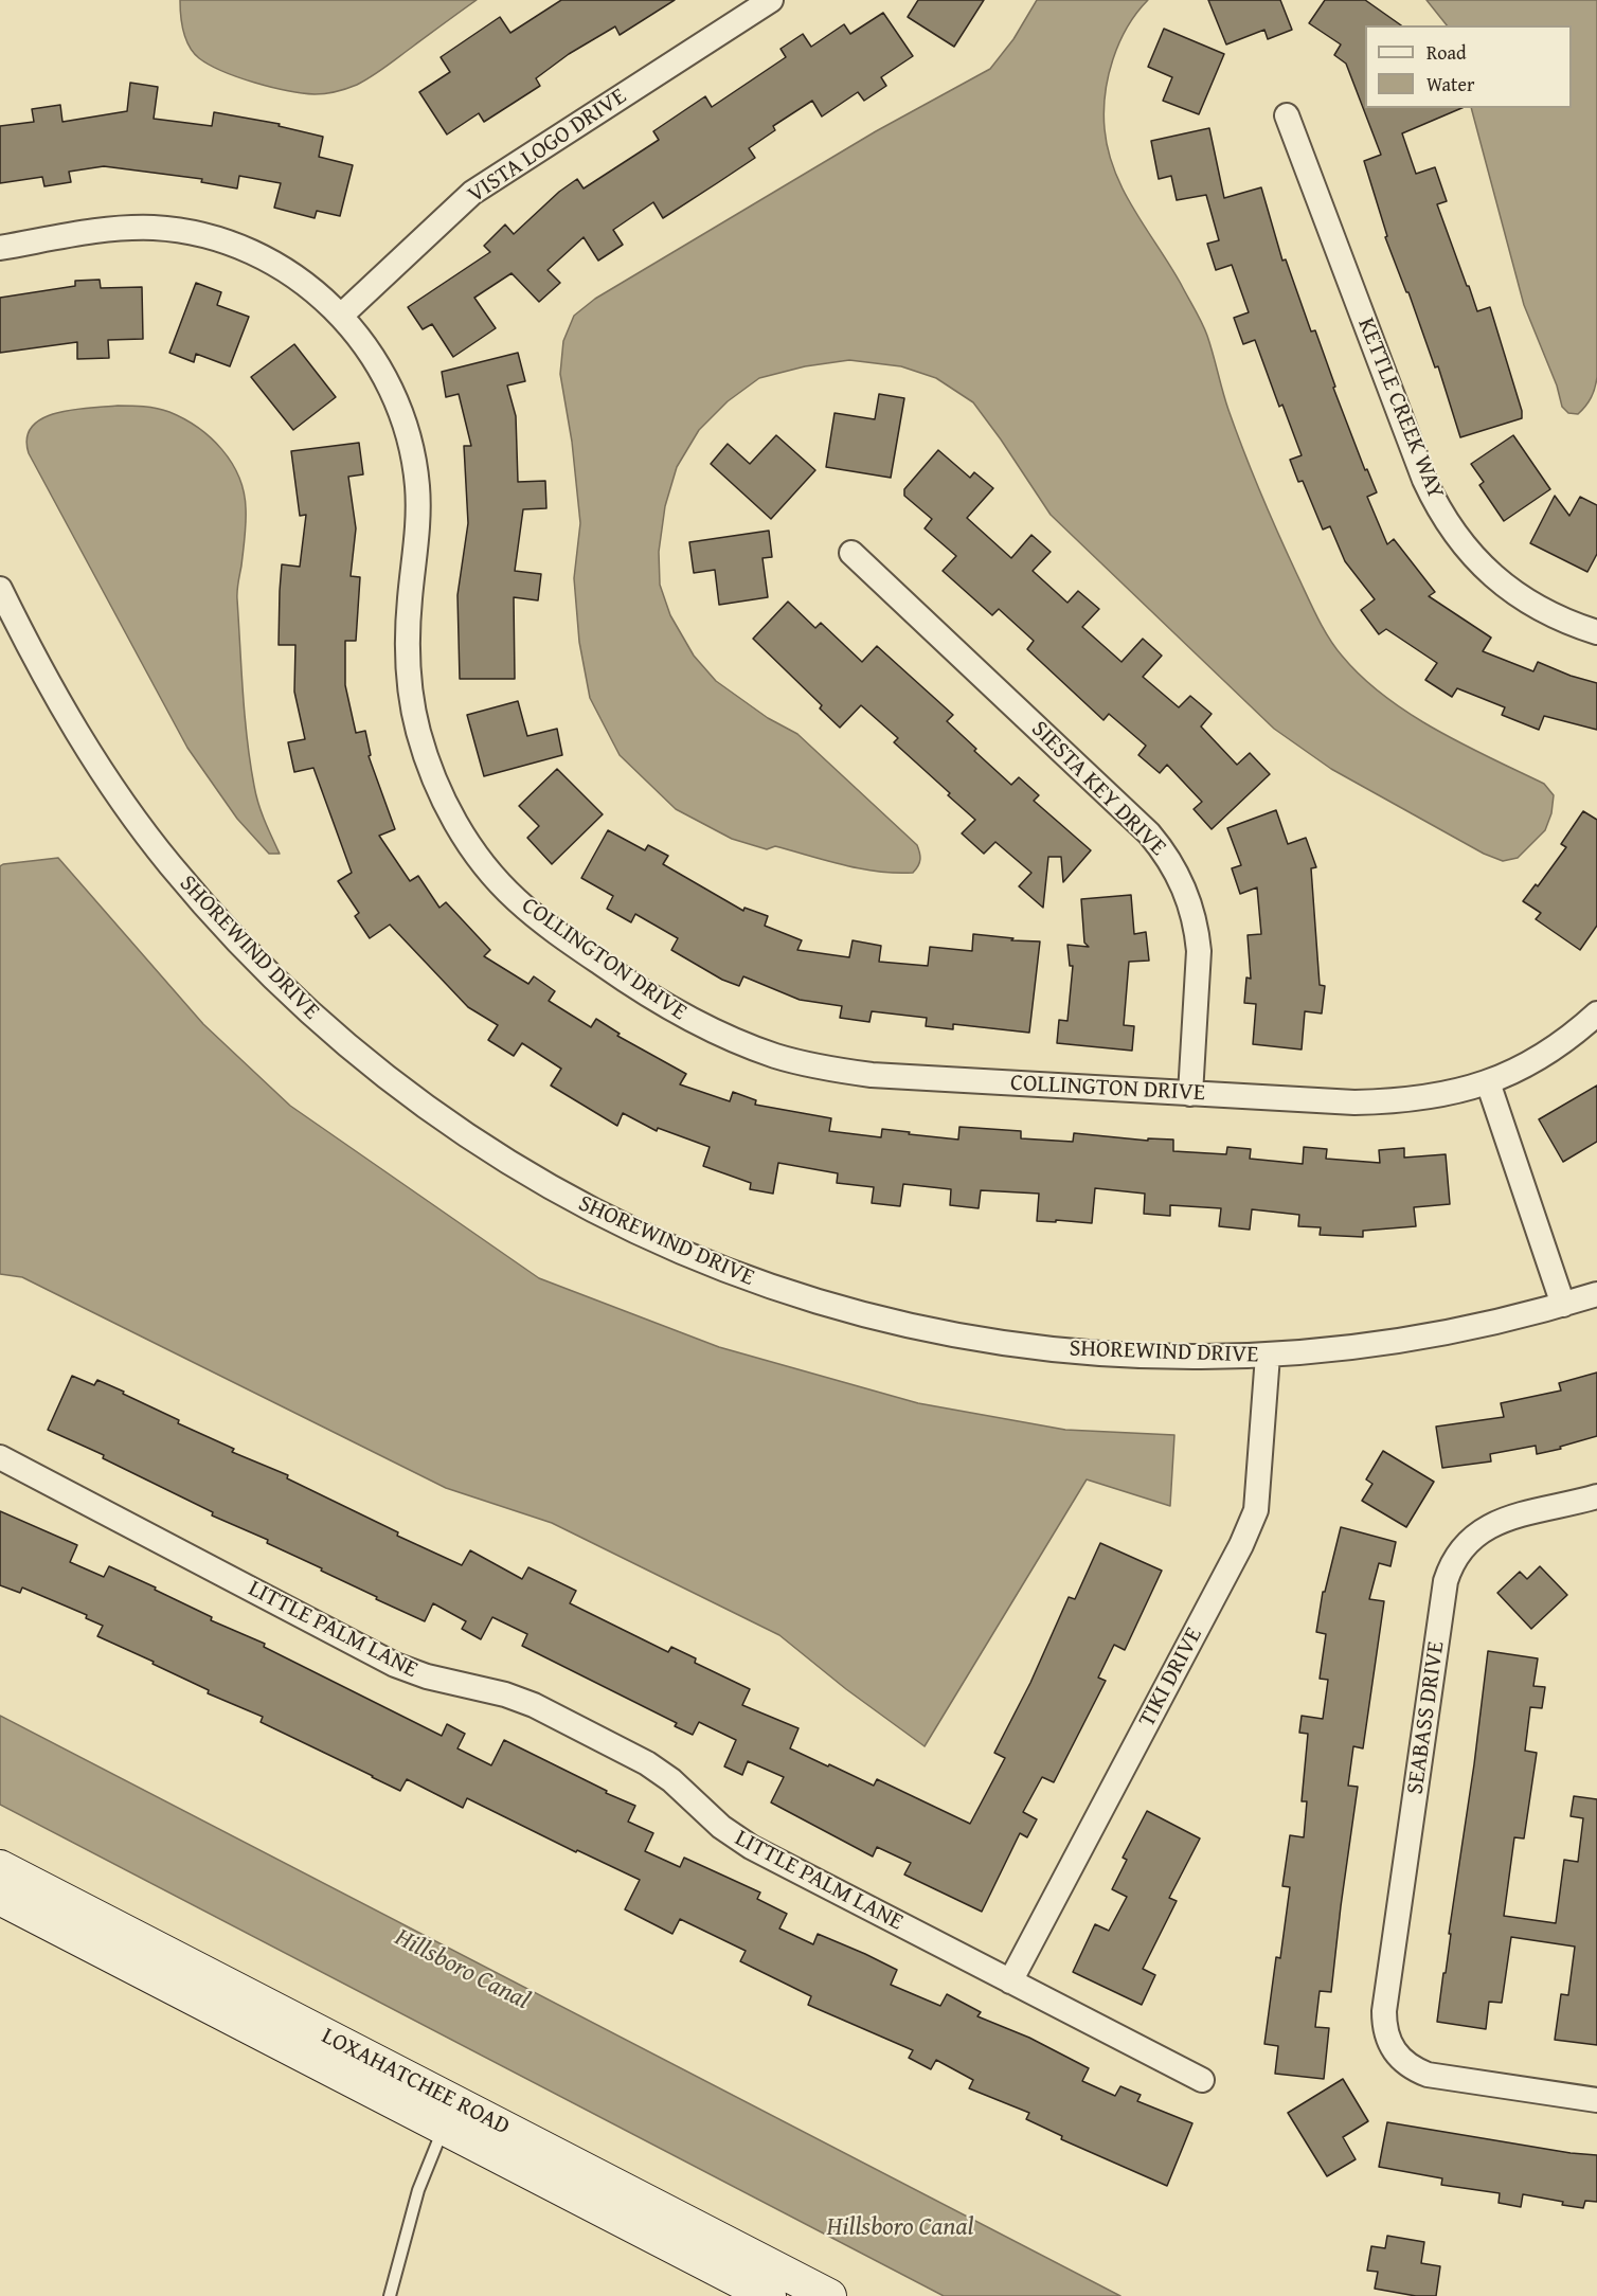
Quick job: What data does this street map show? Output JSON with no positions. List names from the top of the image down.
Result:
{
  "streets": {
    "main road": ["LOXAHATCHEE ROAD"],
    "street": [
      "VISTA LOGO DRIVE",
      "KETTLE CREEK WAY",
      "SIESTA KEY DRIVE",
      "SHOREWIND DRIVE",
      "COLLINGTON DRIVE",
      "LITTLE PALM LANE",
      "TIKI DRIVE",
      "SEABASS DRIVE"
    ]
  },
  "crossings": [
    ["VISTA LOGO DRIVE", "COLLINGTON DRIVE"],
    ["SIESTA KEY DRIVE", "COLLINGTON DRIVE"],
    ["SHOREWIND DRIVE", "TIKI DRIVE"],
    ["LITTLE PALM LANE", "TIKI DRIVE"]
  ],
  "water": ["Hillsboro Canal"],
  "legend": ["Road", "Water"]
}
